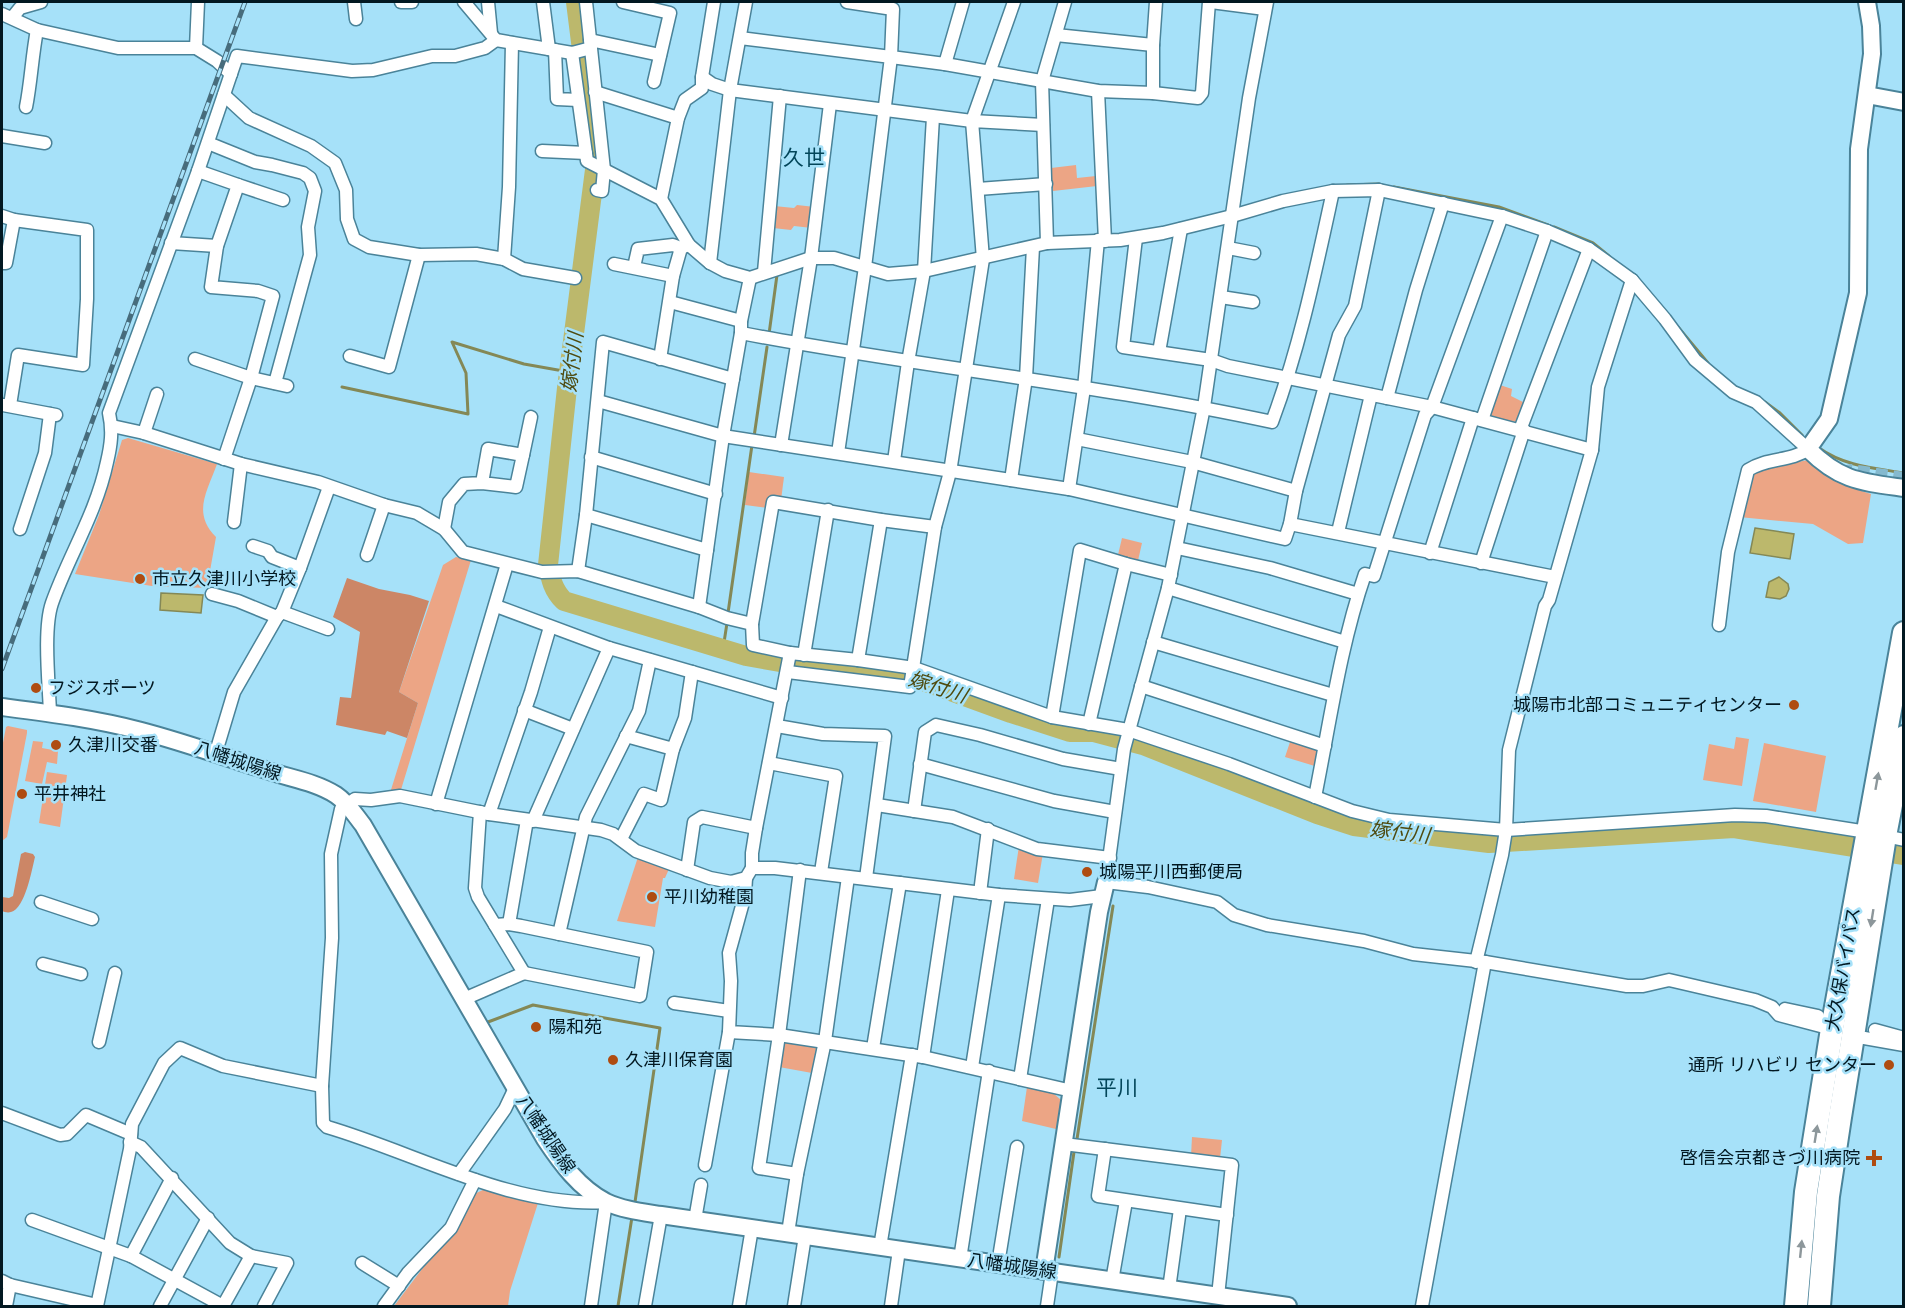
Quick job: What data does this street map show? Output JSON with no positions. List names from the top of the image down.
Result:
{
  "streets": {
    "highway": ["大久保バイパス"],
    "main road": ["八幡城陽線"]
  },
  "districts": ["久世", "平川"],
  "water": ["嫁付川"],
  "places": {
    "other": [
      "市立久津川小学校",
      "フジスポーツ",
      "城陽市北部コミュニティセンター",
      "久津川交番",
      "平井神社",
      "城陽平川西郵便局",
      "平川幼稚園",
      "陽和苑",
      "久津川保育園",
      "通所 リハビリ センター"
    ],
    "health": ["啓信会京都きづ川病院"]
  }
}
